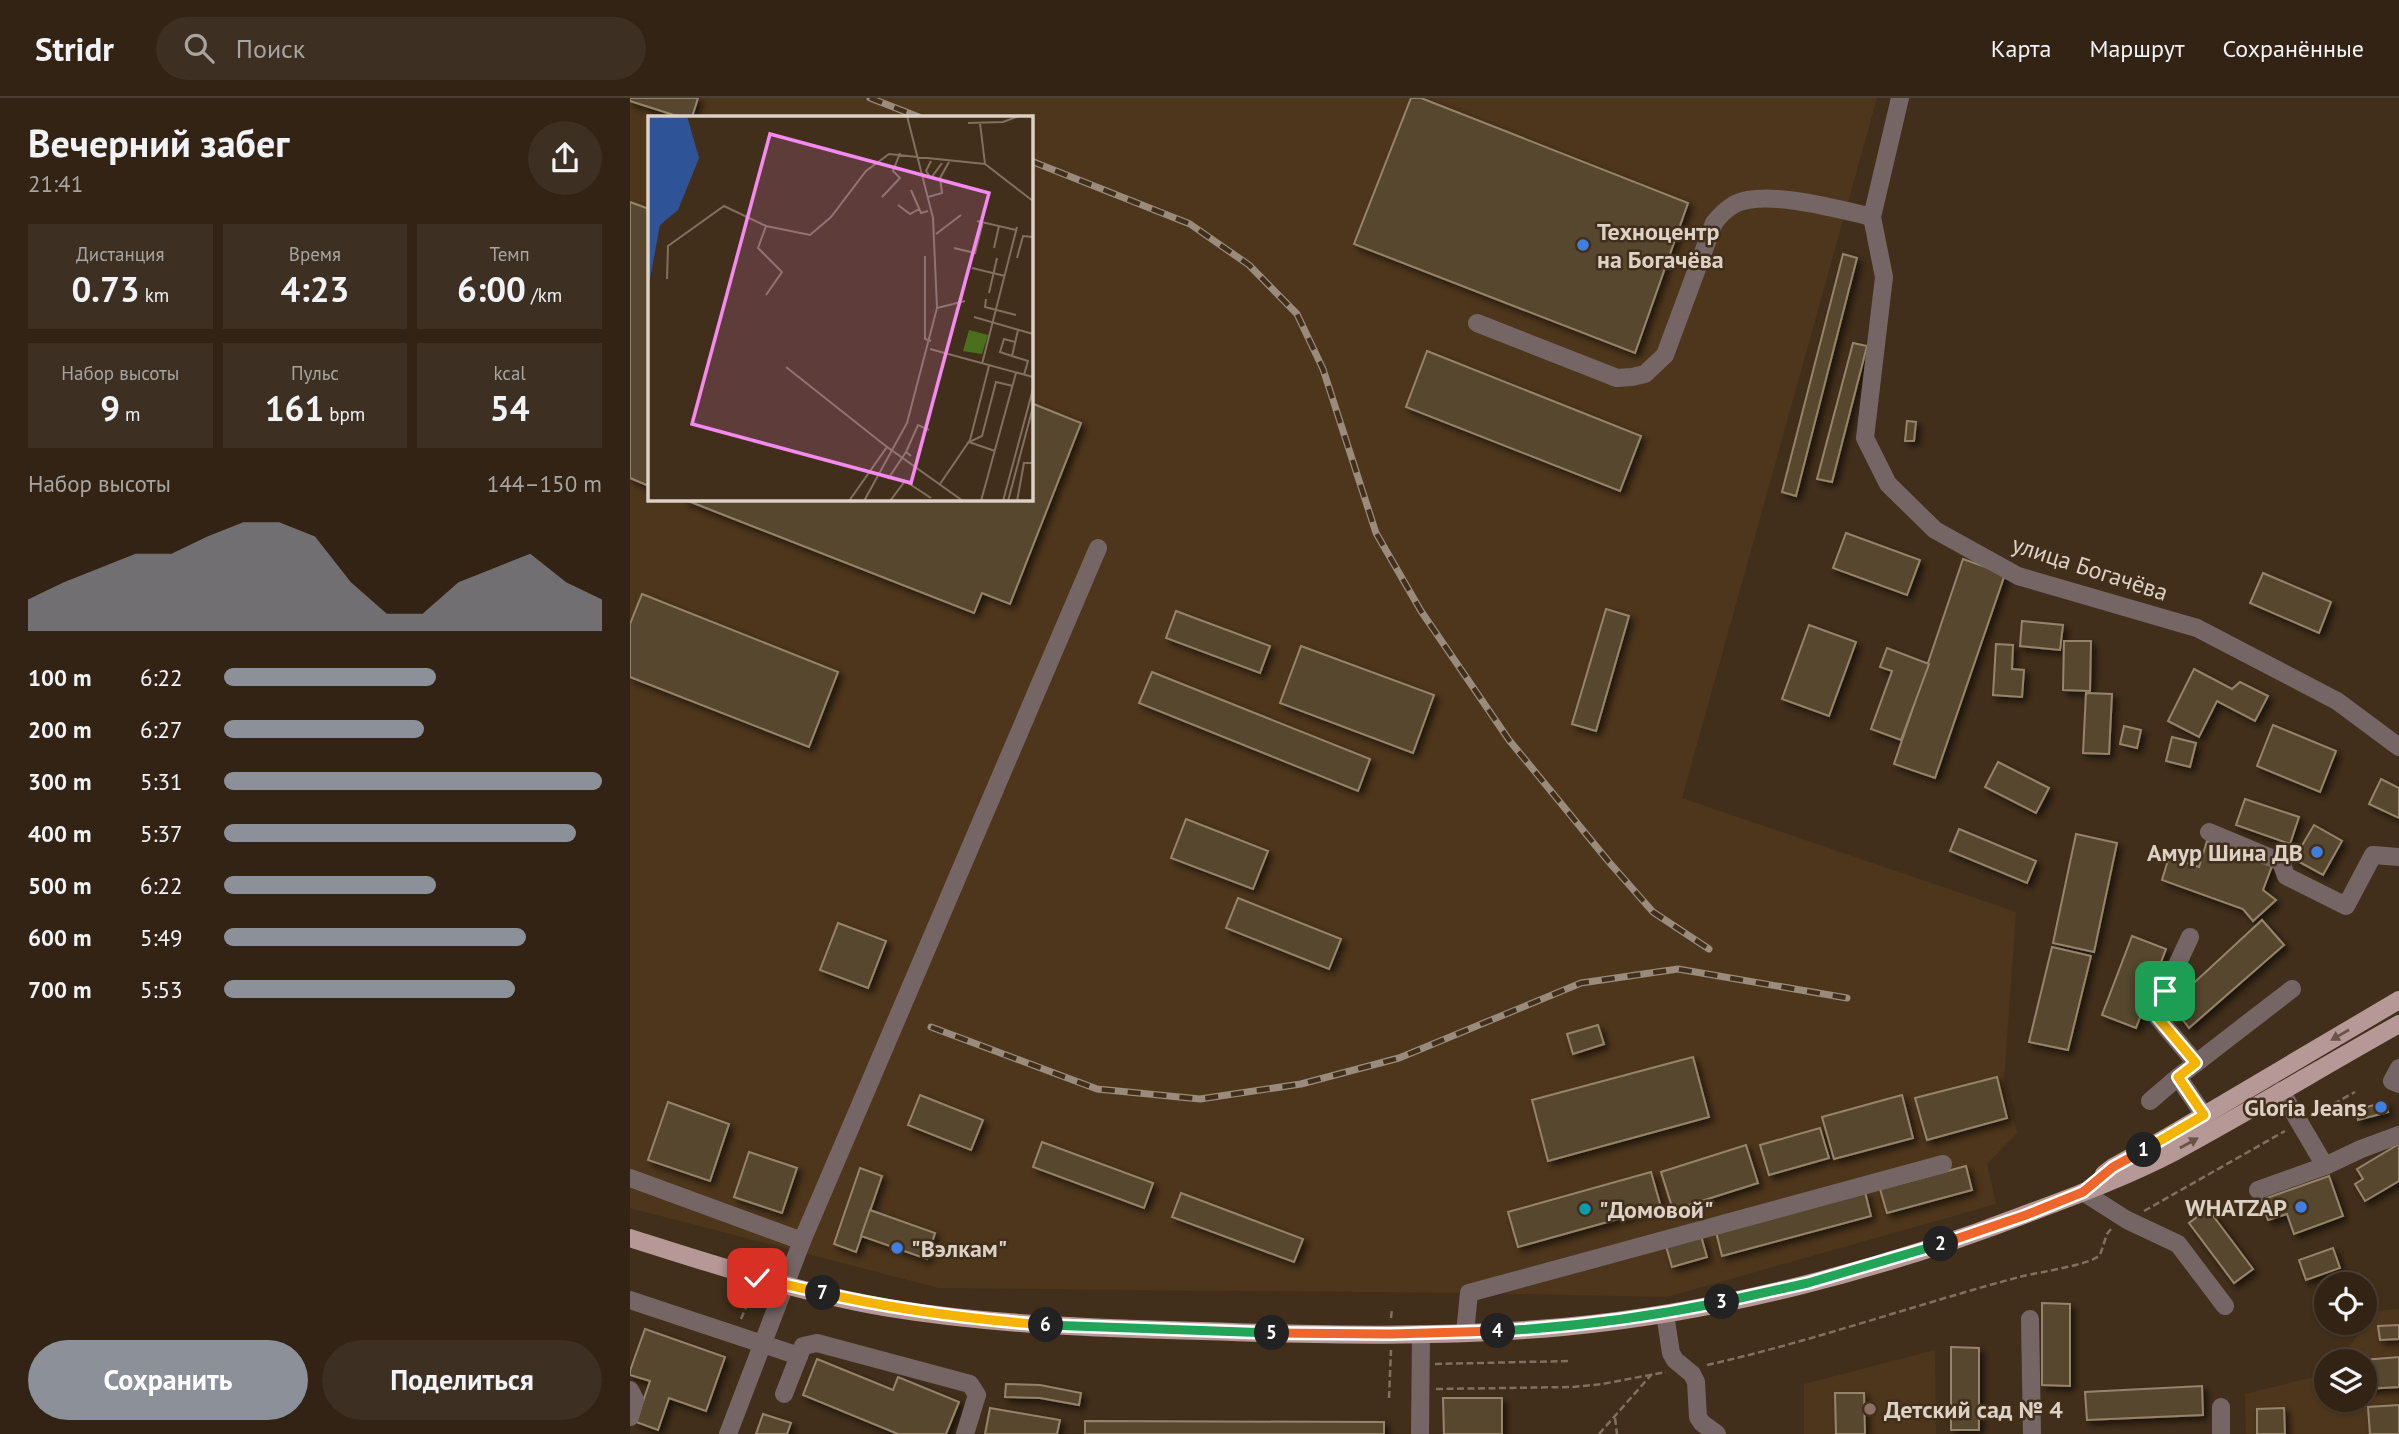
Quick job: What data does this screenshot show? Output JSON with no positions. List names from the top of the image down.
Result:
{
  "streets": {
    "street": ["улица Богачёва"]
  },
  "places": [
    "Техноцентр на Богачёва",
    "Амур Шина ДВ",
    "Gloria Jeans",
    "WHATZAP",
    "\"Домовой\"",
    "\"Вэлкам\"",
    "Детский сад № 4"
  ],
  "page": {
    "header": "Stridr",
    "search": "Поиск",
    "nav": ["Карта", "Маршрут", "Сохранённые"],
    "heading": ["Вечерний забег", "21:41"],
    "stats": [
      ["Дистанция", "0.73 km"],
      ["Время", "4:23"],
      ["Темп", "6:00 /km"],
      ["Набор высоты", "9 m"],
      ["Пульс", "161 bpm"],
      ["kcal", "54"]
    ],
    "chart": ["Набор высоты", "144–150 m"],
    "list": [
      {
        "name": "100 m",
        "note": "6:22"
      },
      {
        "name": "200 m",
        "note": "6:27"
      },
      {
        "name": "300 m",
        "note": "5:31"
      },
      {
        "name": "400 m",
        "note": "5:37"
      },
      {
        "name": "500 m",
        "note": "6:22"
      },
      {
        "name": "600 m",
        "note": "5:49"
      },
      {
        "name": "700 m",
        "note": "5:53"
      }
    ],
    "pins": [
      "1",
      "2",
      "7",
      "3",
      "6",
      "4",
      "5"
    ],
    "buttons": ["Сохранить", "Поделиться"]
  }
}
